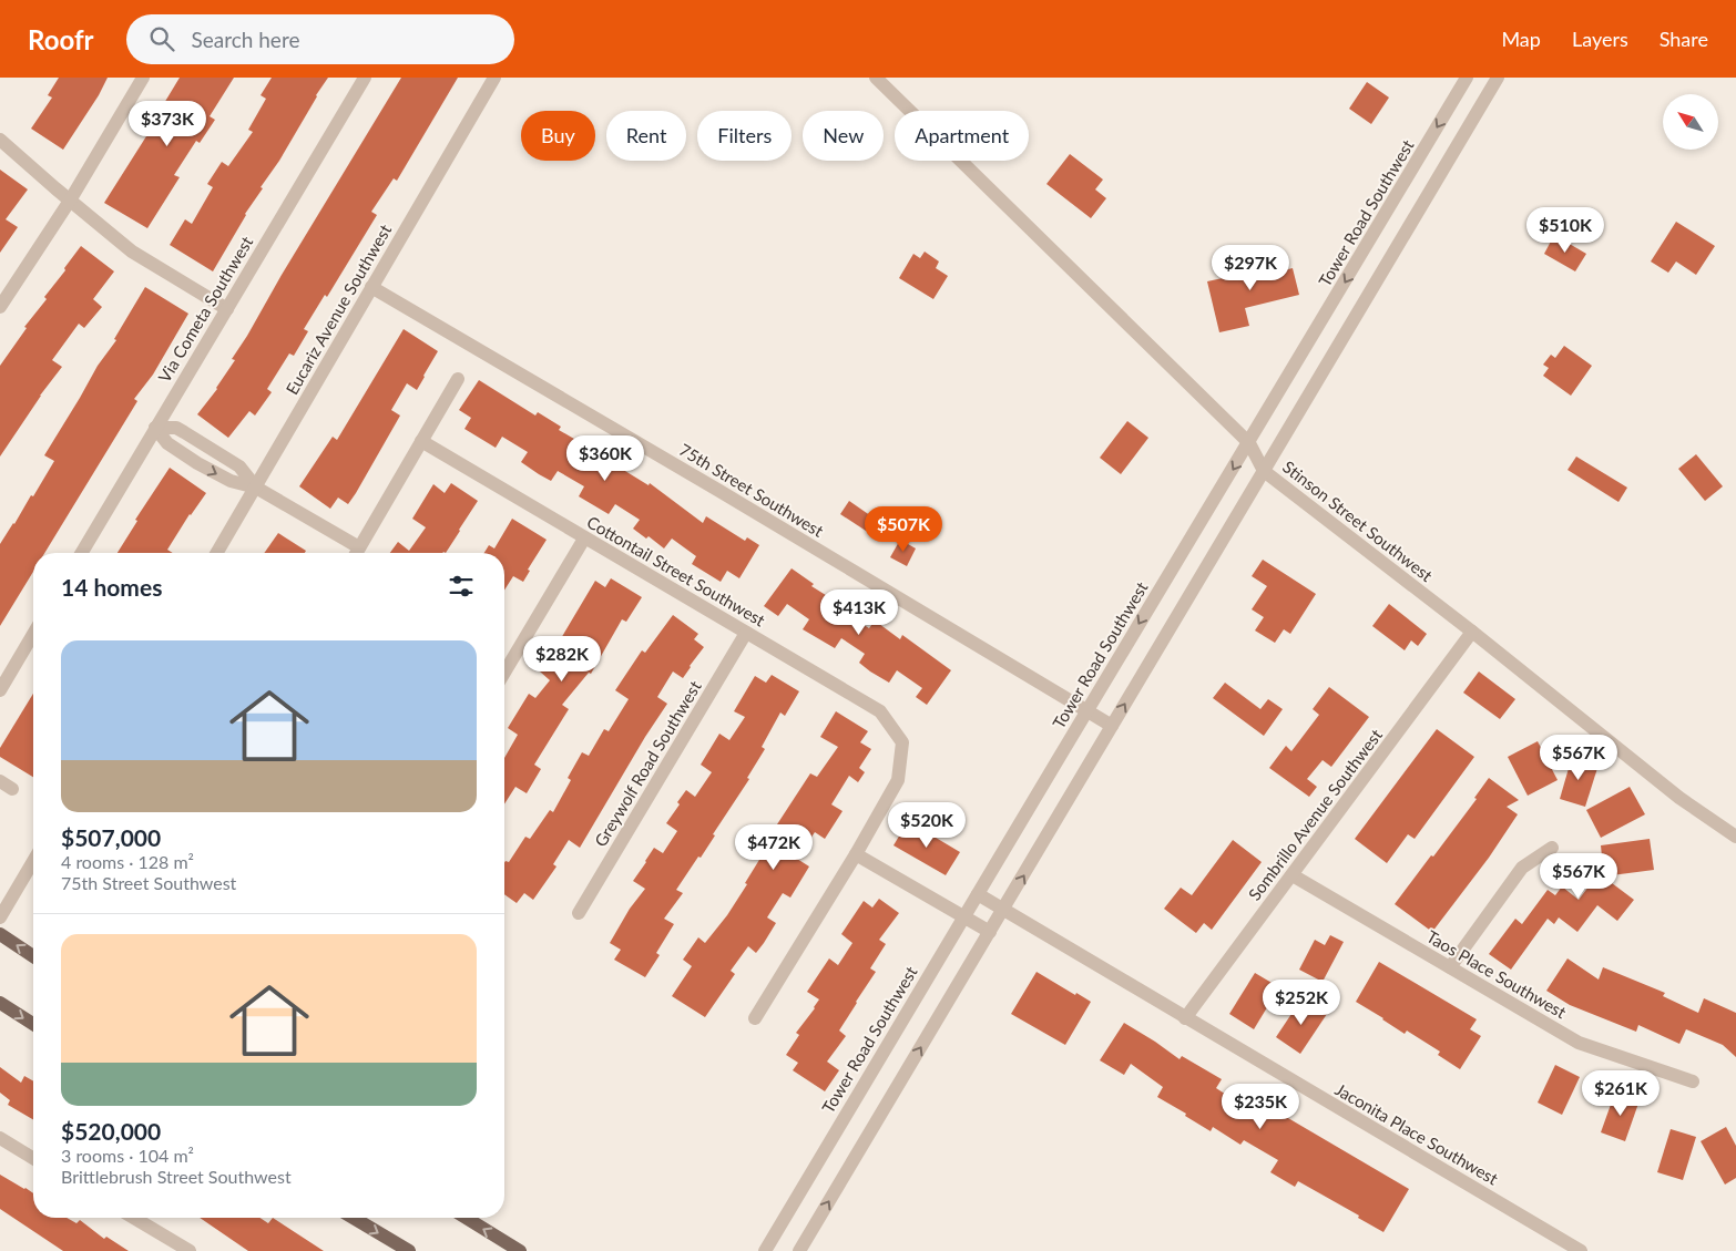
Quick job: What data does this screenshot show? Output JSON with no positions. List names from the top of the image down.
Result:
{
  "streets": {
    "street": [
      "Tower Road Southwest",
      "Via Cometa Southwest",
      "Eucariz Avenue Southwest",
      "75th Street Southwest",
      "Stinson Street Southwest",
      "Cottontail Street Southwest",
      "Greywolf Road Southwest",
      "Sombrillo Avenue Southwest",
      "Taos Place Southwest",
      "Jaconita Place Southwest"
    ]
  },
  "crossings": [
    ["Tower Road Southwest", "75th Street Southwest"],
    ["Tower Road Southwest", "Stinson Street Southwest"],
    ["Tower Road Southwest", "Jaconita Place Southwest"],
    ["Eucariz Avenue Southwest", "75th Street Southwest"],
    ["Stinson Street Southwest", "Sombrillo Avenue Southwest"],
    ["Cottontail Street Southwest", "Greywolf Road Southwest"],
    ["Sombrillo Avenue Southwest", "Taos Place Southwest"],
    ["Sombrillo Avenue Southwest", "Jaconita Place Southwest"]
  ],
  "north": "top left",
  "page": {
    "header": "Roofr",
    "search": "Search here",
    "nav": ["Map", "Layers", "Share"],
    "price": [
      "$373K",
      "$510K",
      "$297K",
      "$360K",
      "$507K",
      "$413K",
      "$282K",
      "$567K",
      "$520K",
      "$472K",
      "$567K",
      "$252K",
      "$261K",
      "$235K"
    ],
    "chip": [
      "Buy",
      "Rent",
      "Filters",
      "New",
      "Apartment"
    ],
    "heading": "14 homes",
    "list": [
      {
        "name": "$507,000",
        "note": "4 rooms · 128 m² · 75th Street Southwest"
      },
      {
        "name": "$520,000",
        "note": "3 rooms · 104 m² · Brittlebrush Street Southwest"
      }
    ]
  }
}
